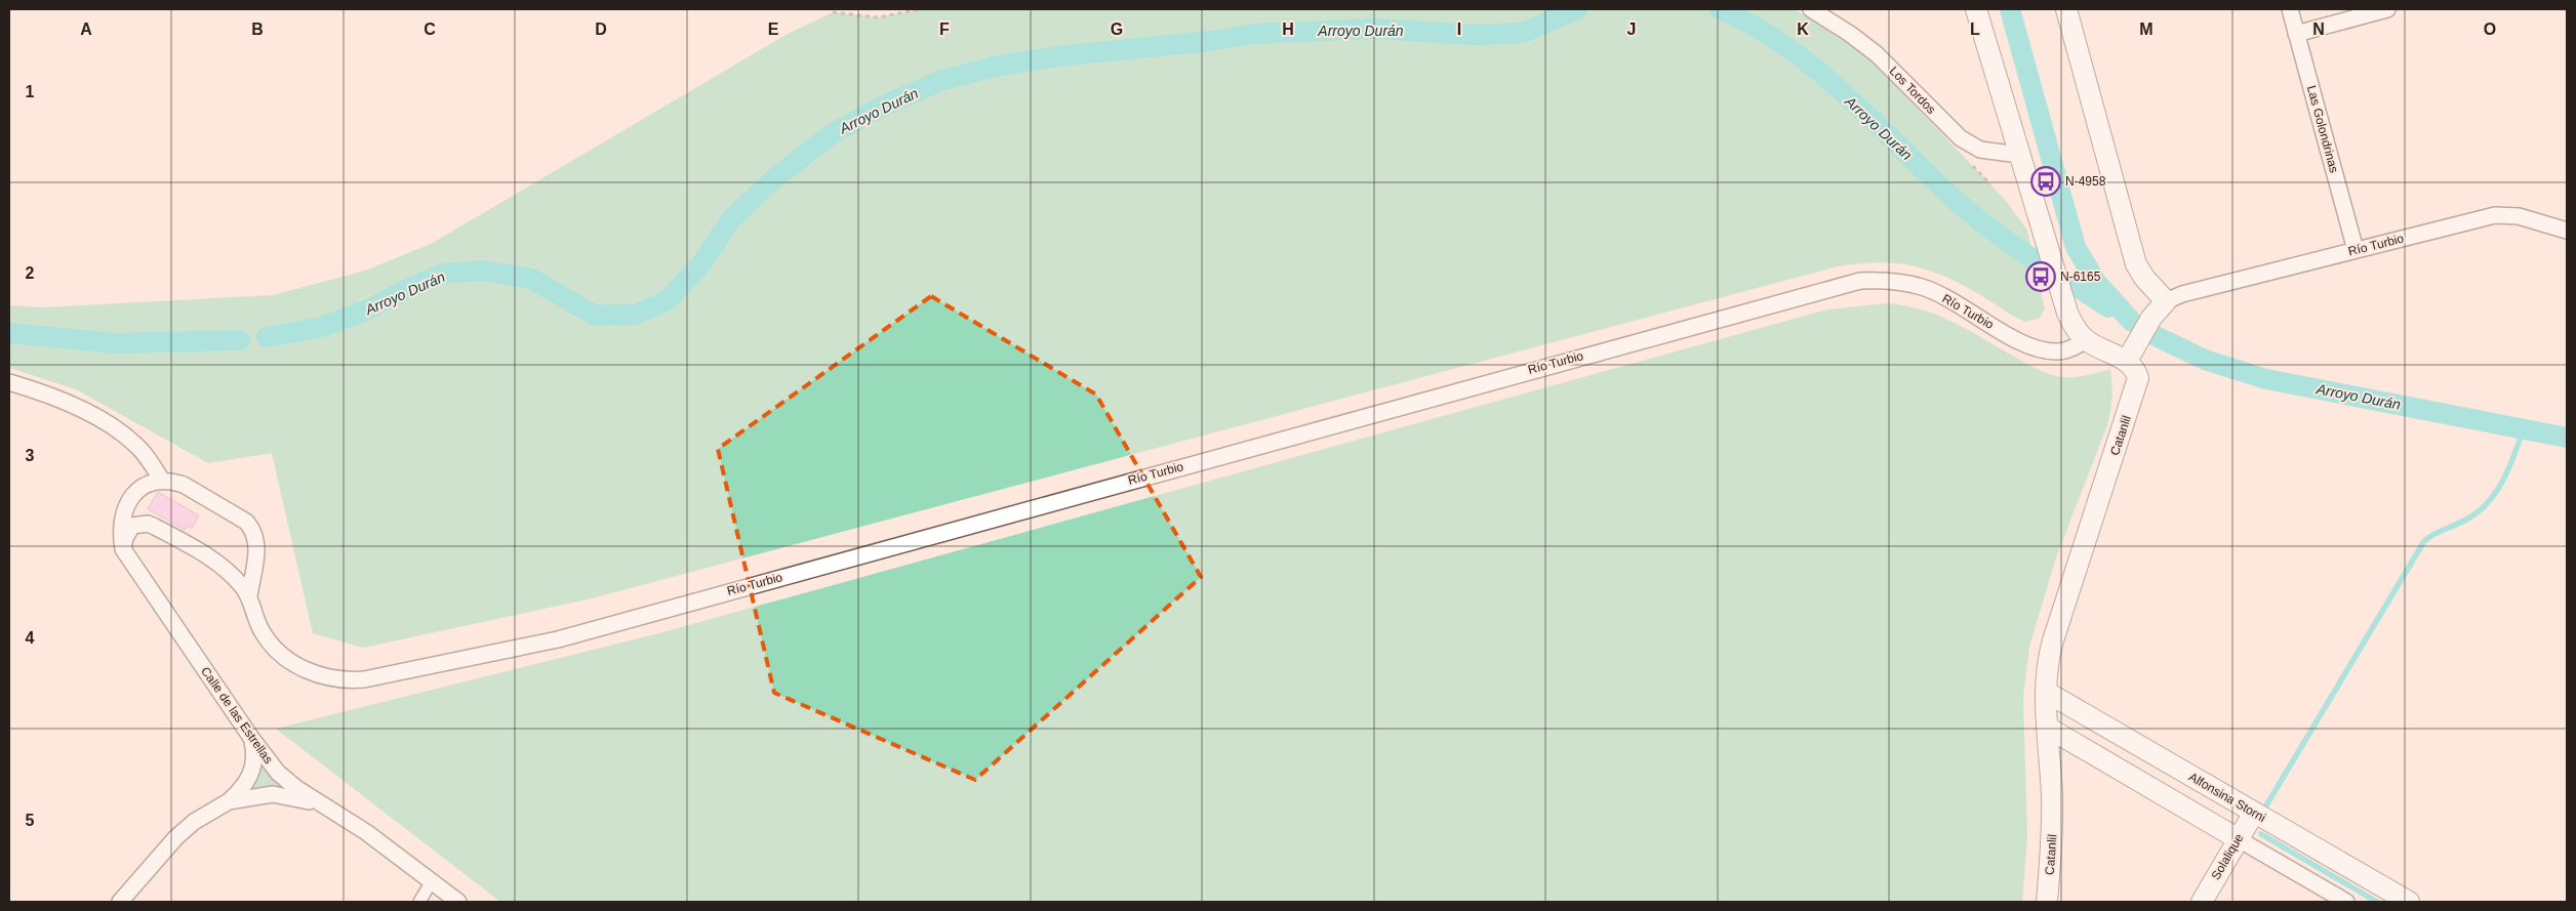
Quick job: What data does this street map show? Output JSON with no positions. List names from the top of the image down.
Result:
{
  "streets": {
    "street": [
      "Los Tordos",
      "Las Golondrinas",
      "Río Turbio",
      "Catanlil",
      "Calle de las Estrellas",
      "Alfonsina Storni",
      "Solalique"
    ]
  },
  "crossings": [
    ["Las Golondrinas", "Río Turbio"],
    ["Río Turbio", "Catanlil"],
    ["Catanlil", "Alfonsina Storni"],
    ["Alfonsina Storni", "Solalique"]
  ],
  "water": ["Arroyo Durán"],
  "places": {
    "bus stop": ["N-4958", "N-6165"]
  },
  "grid": {
    "columns": [
      "A",
      "B",
      "C",
      "D",
      "E",
      "F",
      "G",
      "H",
      "I",
      "J",
      "K",
      "L",
      "M",
      "N",
      "O"
    ],
    "rows": [
      "1",
      "2",
      "3",
      "4",
      "5"
    ]
  }
}
